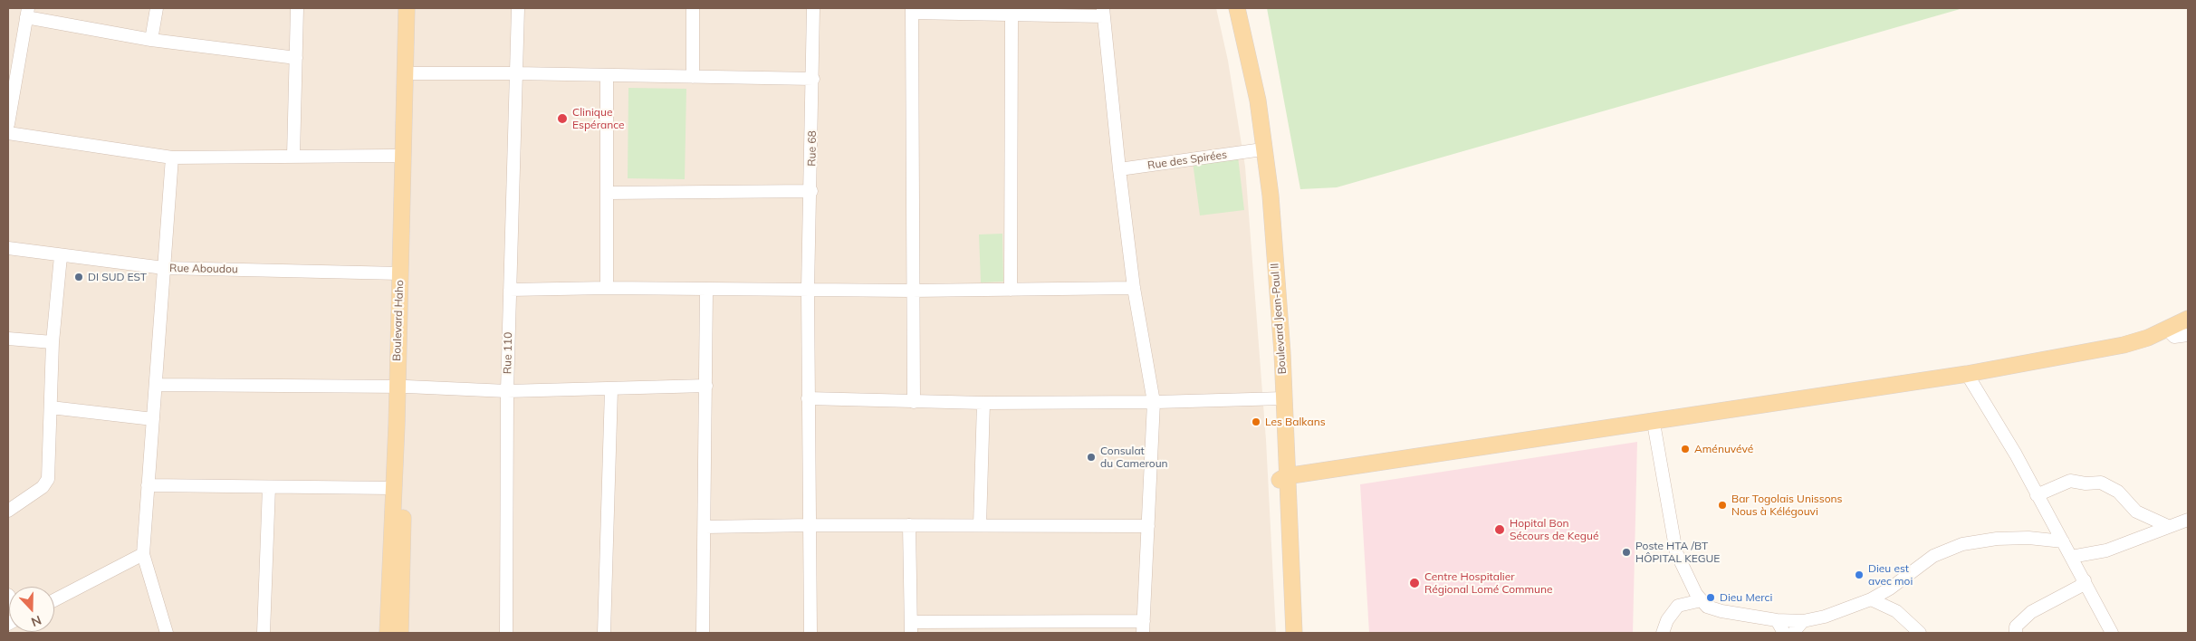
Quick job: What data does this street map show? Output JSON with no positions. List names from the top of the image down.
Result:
{
  "streets": {
    "main road": ["Boulevard Jean-Paul II", "Boulevard Haho"],
    "street": [
      "Rue 68",
      "Rue des Spirées",
      "Rue Aboudou",
      "Rue 110"
    ]
  },
  "crossings": [
    ["Rue des Spirées", "Boulevard Jean-Paul II"],
    ["Rue Aboudou", "Boulevard Haho"]
  ],
  "places": [
    "Clinique Espérance",
    "DI SUD EST",
    "Les Balkans",
    "Aménuvévé",
    "Consulat du Cameroun",
    "Bar Togolais Unissons Nous à Kélégouvi",
    "Hopital Bon Sécours de Kegué",
    "Poste HTA /BT HÔPITAL KEGUE",
    "Dieu est avec moi",
    "Centre Hospitalier Régional Lomé Commune",
    "Dieu Merci"
  ],
  "north": "bottom"
}
